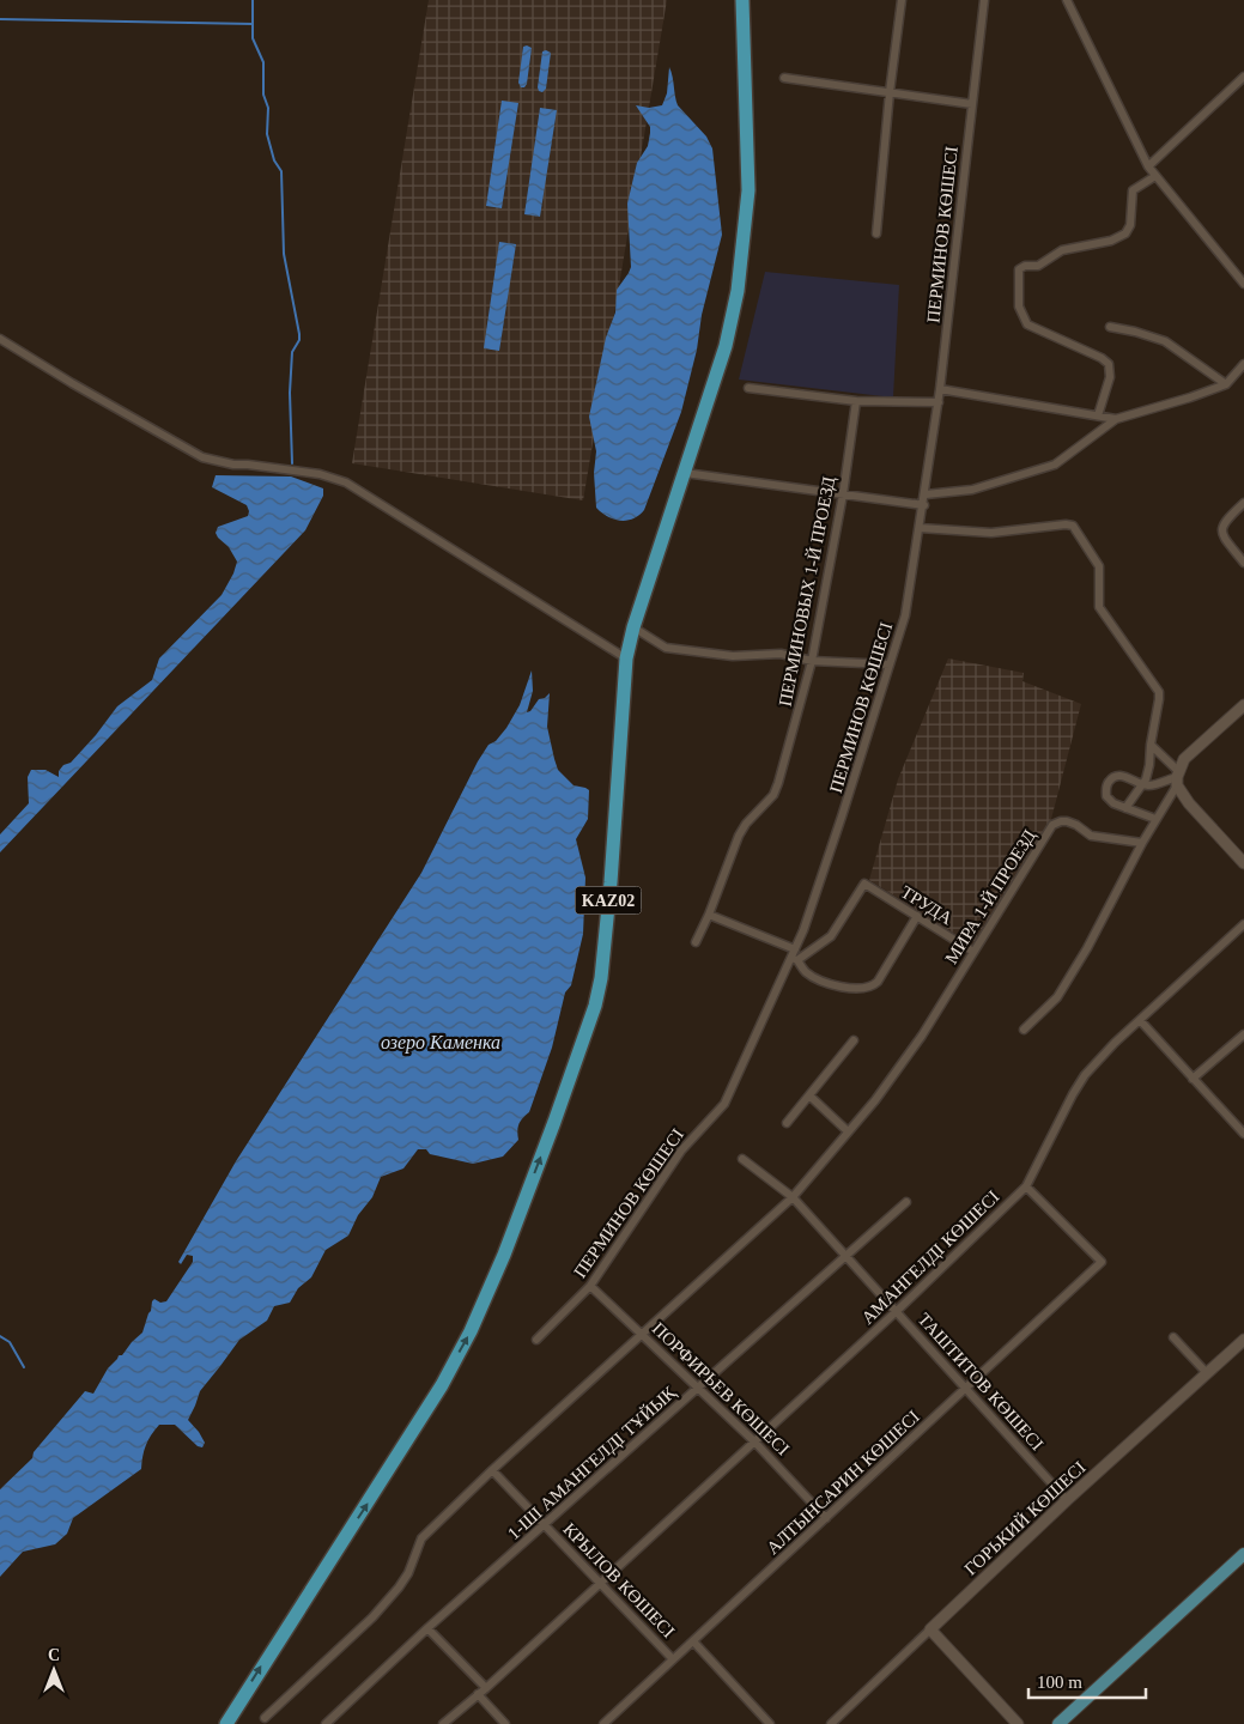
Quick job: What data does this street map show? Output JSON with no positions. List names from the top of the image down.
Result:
{
  "streets": {
    "highway": ["KAZ02"],
    "street": [
      "ПЕРМИНОВ КӨШЕСІ",
      "ПЕРМИНОВЫХ 1-Й ПРОЕЗД",
      "МИРА 1-Й ПРОЕЗД",
      "ТРУДА",
      "АМАНГЕЛДІ КӨШЕСІ",
      "ТАШТИТОВ КӨШЕСІ",
      "ПОРФИРЬЕВ КӨШЕСІ",
      "1-ШІ АМАНГЕЛДІ ТҰЙЫҚ",
      "АЛТЫНСАРИН КӨШЕСІ",
      "ГОРЬКИЙ КӨШЕСІ",
      "КРЫЛОВ КӨШЕСІ"
    ]
  },
  "crossings": [
    ["ПЕРМИНОВ КӨШЕСІ", "ТРУДА"],
    ["ПЕРМИНОВ КӨШЕСІ", "ПОРФИРЬЕВ КӨШЕСІ"],
    ["МИРА 1-Й ПРОЕЗД", "ТРУДА"],
    ["АМАНГЕЛДІ КӨШЕСІ", "ТАШТИТОВ КӨШЕСІ"],
    ["АМАНГЕЛДІ КӨШЕСІ", "ПОРФИРЬЕВ КӨШЕСІ"],
    ["АМАНГЕЛДІ КӨШЕСІ", "АЛТЫНСАРИН КӨШЕСІ"],
    ["АМАНГЕЛДІ КӨШЕСІ", "КРЫЛОВ КӨШЕСІ"],
    ["ТАШТИТОВ КӨШЕСІ", "1-ШІ АМАНГЕЛДІ ТҰЙЫҚ"],
    ["ТАШТИТОВ КӨШЕСІ", "АЛТЫНСАРИН КӨШЕСІ"],
    ["ТАШТИТОВ КӨШЕСІ", "ГОРЬКИЙ КӨШЕСІ"],
    ["ПОРФИРЬЕВ КӨШЕСІ", "1-ШІ АМАНГЕЛДІ ТҰЙЫҚ"],
    ["ПОРФИРЬЕВ КӨШЕСІ", "АЛТЫНСАРИН КӨШЕСІ"],
    ["1-ШІ АМАНГЕЛДІ ТҰЙЫҚ", "КРЫЛОВ КӨШЕСІ"],
    ["АЛТЫНСАРИН КӨШЕСІ", "КРЫЛОВ КӨШЕСІ"]
  ],
  "water": ["озеро Каменка"],
  "scale_bar": "100 m",
  "north": "top"
}
